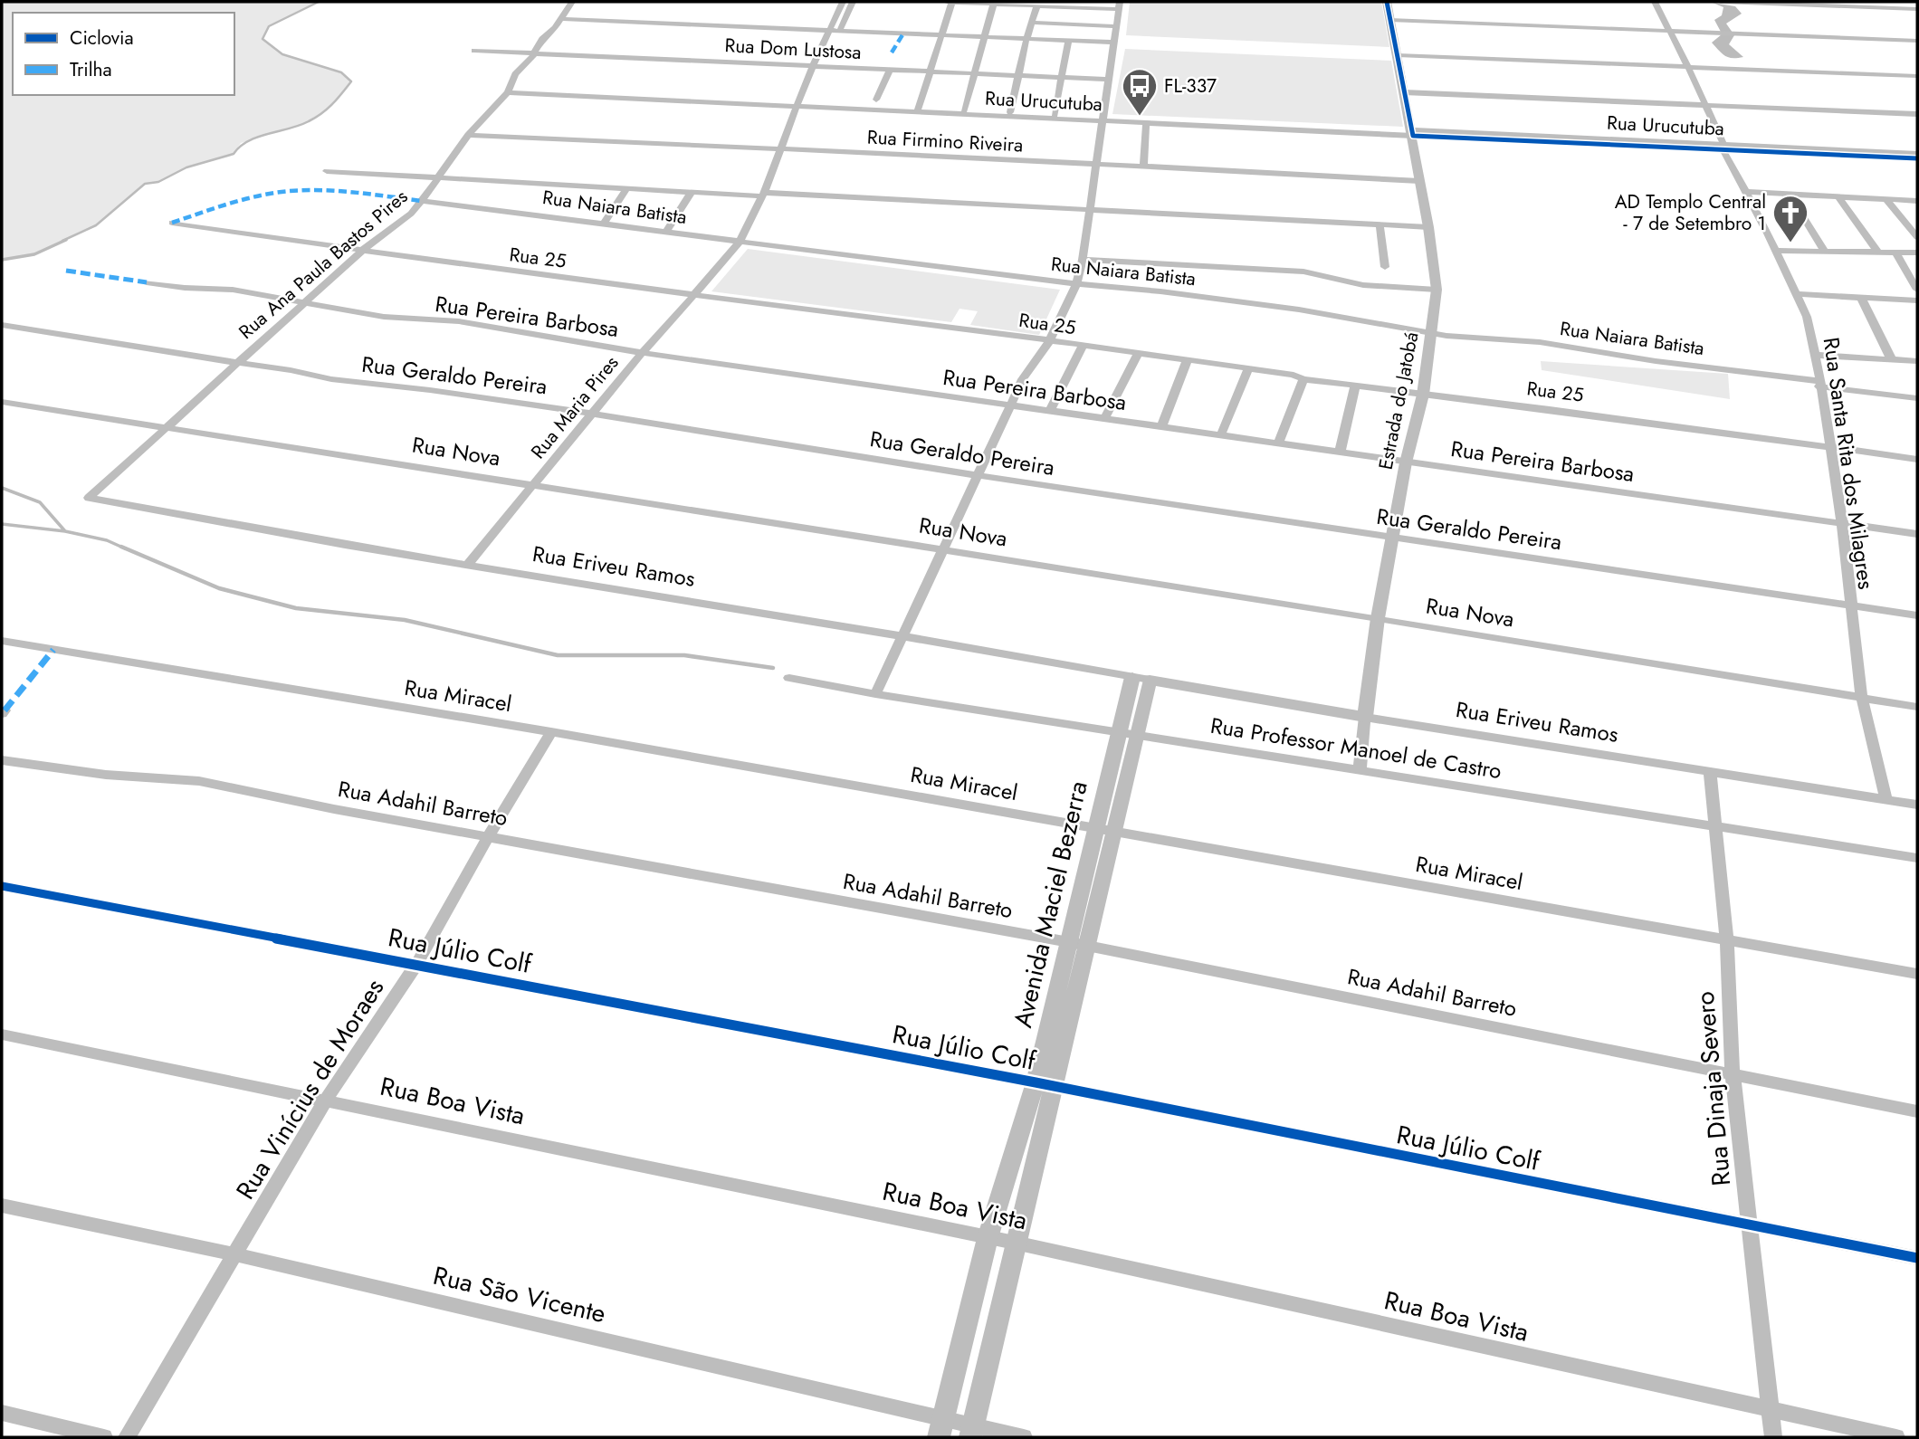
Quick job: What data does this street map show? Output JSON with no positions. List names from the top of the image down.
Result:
{
  "streets": {
    "street": [
      "Rua Dom Lustosa",
      "Rua Urucutuba",
      "Rua Firmino Riveira",
      "Rua Naiara Batista",
      "Rua 25",
      "Rua Ana Paula Bastos Pires",
      "Rua Pereira Barbosa",
      "Rua Geraldo Pereira",
      "Estrada do Jatobá",
      "Rua Maria Pires",
      "Rua Nova",
      "Rua Santa Rita dos Milagres",
      "Rua Eriveu Ramos",
      "Rua Miracel",
      "Rua Professor Manoel de Castro",
      "Rua Adahil Barreto",
      "Avenida Maciel Bezerra",
      "Rua Júlio Colf",
      "Rua Vinícius de Moraes",
      "Rua Dinaja Severo",
      "Rua Boa Vista",
      "Rua São Vicente"
    ]
  },
  "crossings": [
    ["Rua Dom Lustosa", "Rua Ana Paula Bastos Pires"],
    ["Rua Dom Lustosa", "Rua Maria Pires"],
    ["Rua Urucutuba", "Rua Ana Paula Bastos Pires"],
    ["Rua Urucutuba", "Estrada do Jatobá"],
    ["Rua Urucutuba", "Rua Maria Pires"],
    ["Rua Urucutuba", "Rua Santa Rita dos Milagres"],
    ["Rua Firmino Riveira", "Rua Ana Paula Bastos Pires"],
    ["Rua Firmino Riveira", "Estrada do Jatobá"],
    ["Rua Firmino Riveira", "Rua Maria Pires"],
    ["Rua Naiara Batista", "Rua Ana Paula Bastos Pires"],
    ["Rua Naiara Batista", "Estrada do Jatobá"],
    ["Rua Naiara Batista", "Rua Maria Pires"],
    ["Rua Naiara Batista", "Rua Santa Rita dos Milagres"],
    ["Rua 25", "Rua Ana Paula Bastos Pires"],
    ["Rua 25", "Estrada do Jatobá"],
    ["Rua 25", "Rua Maria Pires"],
    ["Rua 25", "Rua Santa Rita dos Milagres"],
    ["Rua Ana Paula Bastos Pires", "Rua Pereira Barbosa"],
    ["Rua Ana Paula Bastos Pires", "Rua Geraldo Pereira"],
    ["Rua Ana Paula Bastos Pires", "Rua Nova"],
    ["Rua Ana Paula Bastos Pires", "Rua Eriveu Ramos"],
    ["Rua Pereira Barbosa", "Estrada do Jatobá"],
    ["Rua Pereira Barbosa", "Rua Maria Pires"],
    ["Rua Pereira Barbosa", "Rua Santa Rita dos Milagres"],
    ["Rua Geraldo Pereira", "Estrada do Jatobá"],
    ["Rua Geraldo Pereira", "Rua Maria Pires"],
    ["Rua Geraldo Pereira", "Rua Santa Rita dos Milagres"],
    ["Estrada do Jatobá", "Rua Nova"],
    ["Estrada do Jatobá", "Rua Eriveu Ramos"],
    ["Estrada do Jatobá", "Rua Professor Manoel de Castro"],
    ["Rua Maria Pires", "Rua Nova"],
    ["Rua Maria Pires", "Rua Eriveu Ramos"],
    ["Rua Nova", "Rua Santa Rita dos Milagres"],
    ["Rua Santa Rita dos Milagres", "Rua Eriveu Ramos"],
    ["Rua Eriveu Ramos", "Avenida Maciel Bezerra"],
    ["Rua Eriveu Ramos", "Rua Dinaja Severo"],
    ["Rua Miracel", "Avenida Maciel Bezerra"],
    ["Rua Miracel", "Rua Vinícius de Moraes"],
    ["Rua Miracel", "Rua Dinaja Severo"],
    ["Rua Professor Manoel de Castro", "Avenida Maciel Bezerra"],
    ["Rua Professor Manoel de Castro", "Rua Dinaja Severo"],
    ["Rua Adahil Barreto", "Avenida Maciel Bezerra"],
    ["Rua Adahil Barreto", "Rua Vinícius de Moraes"],
    ["Rua Adahil Barreto", "Rua Dinaja Severo"],
    ["Avenida Maciel Bezerra", "Rua Júlio Colf"],
    ["Avenida Maciel Bezerra", "Rua Boa Vista"],
    ["Avenida Maciel Bezerra", "Rua São Vicente"],
    ["Rua Júlio Colf", "Rua Vinícius de Moraes"],
    ["Rua Júlio Colf", "Rua Dinaja Severo"],
    ["Rua Vinícius de Moraes", "Rua Boa Vista"],
    ["Rua Vinícius de Moraes", "Rua São Vicente"],
    ["Rua Dinaja Severo", "Rua Boa Vista"]
  ],
  "places": {
    "bus stop": ["FL-337"],
    "church": ["AD Templo Central - 7 de Setembro 1"]
  },
  "legend": ["Ciclovia", "Trilha"]
}
